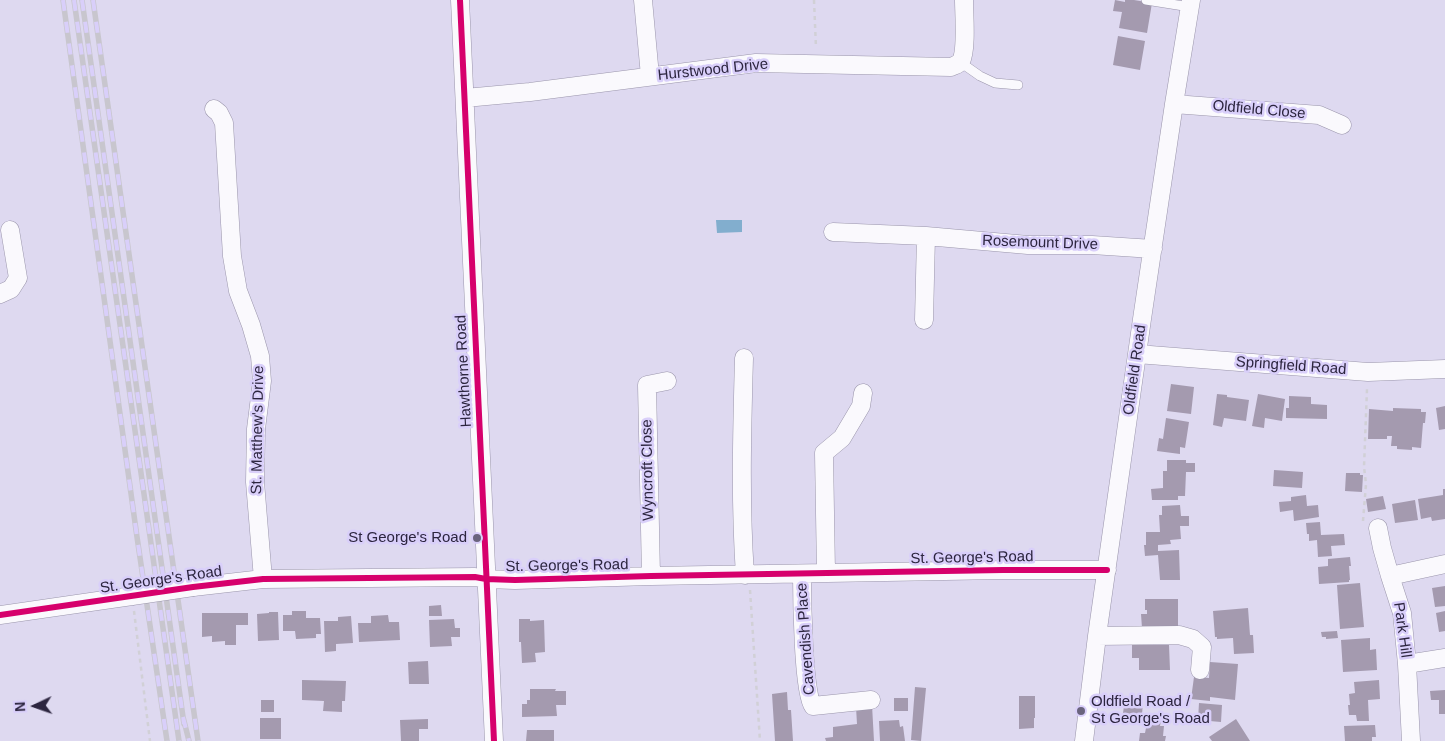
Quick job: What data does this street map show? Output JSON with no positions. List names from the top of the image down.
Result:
{
  "streets": {
    "street": [
      "Hurstwood Drive",
      "Oldfield Close",
      "Rosemount Drive",
      "Springfield Road",
      "Oldfield Road",
      "Hawthorne Road",
      "St. Matthew's Drive",
      "Wyncroft Close",
      "St. George's Road",
      "Park Hill",
      "Cavendish Place"
    ]
  },
  "crossings": [
    ["Hurstwood Drive", "Hawthorne Road"],
    ["Oldfield Close", "Oldfield Road"],
    ["Rosemount Drive", "Oldfield Road"],
    ["Springfield Road", "Oldfield Road"],
    ["Oldfield Road", "St. George's Road"],
    ["Hawthorne Road", "St. George's Road"],
    ["St. Matthew's Drive", "St. George's Road"],
    ["Wyncroft Close", "St. George's Road"],
    ["St. George's Road", "Cavendish Place"]
  ],
  "places": ["St George's Road", "Oldfield Road / St George's Road"],
  "north": "left"
}
